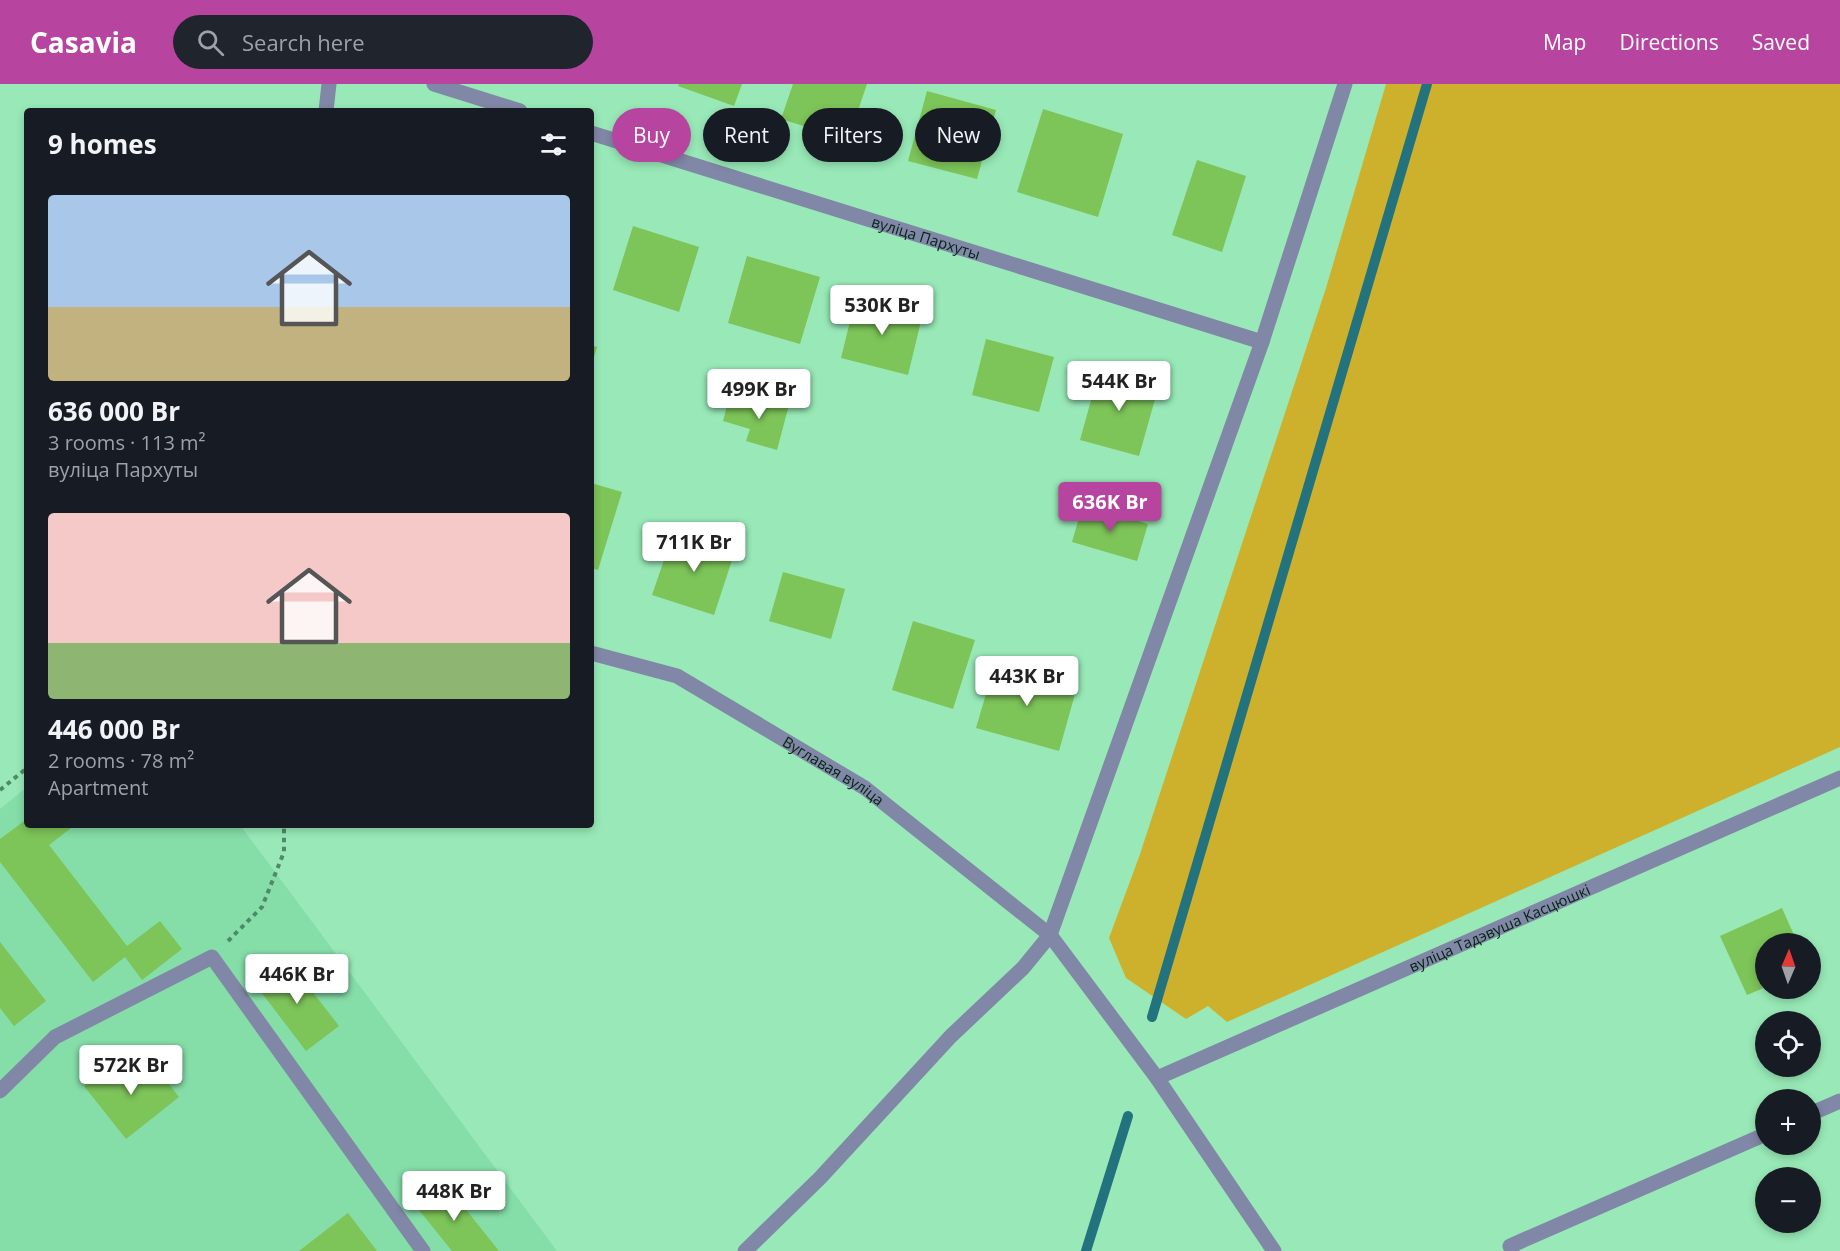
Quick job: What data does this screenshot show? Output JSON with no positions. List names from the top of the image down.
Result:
{
  "streets": {
    "street": ["вуліца Пархуты", "Вуглавая вуліца", "вуліца Тадэвуша Касцюшкі"]
  },
  "crossings": [
    ["Вуглавая вуліца", "вуліца Тадэвуша Касцюшкі"]
  ],
  "north": "top",
  "page": {
    "header": "Casavia",
    "search": "Search here",
    "nav": ["Map", "Directions", "Saved"],
    "chip": [
      "Buy",
      "Rent",
      "Filters",
      "New"
    ],
    "heading": "9 homes",
    "list": [
      {
        "name": "636 000 Br",
        "note": "3 rooms · 113 m² · вуліца Пархуты"
      },
      {
        "name": "446 000 Br",
        "note": "2 rooms · 78 m² · Apartment"
      }
    ],
    "price": [
      "530K Br",
      "544K Br",
      "499K Br",
      "636K Br",
      "711K Br",
      "443K Br",
      "446K Br",
      "572K Br",
      "448K Br"
    ],
    "map_buttons": ["+", "−"]
  }
}
